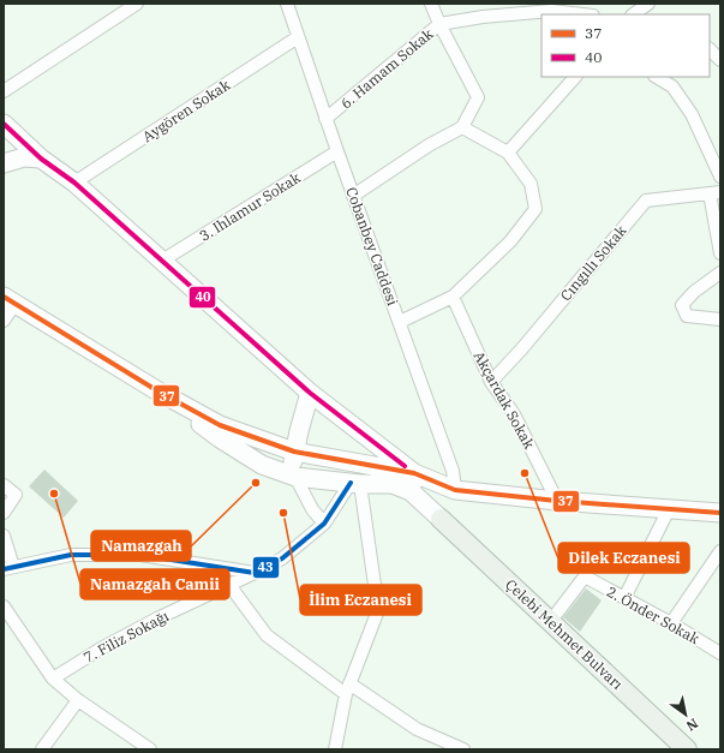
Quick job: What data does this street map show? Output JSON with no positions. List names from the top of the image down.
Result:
{
  "streets": {
    "main road": ["Çelebi Mehmet Bulvarı"],
    "street": [
      "6. Hamam Sokak",
      "Aygören Sokak",
      "3. Ihlamur Sokak",
      "Cobanbey Caddesi",
      "Cıngıllı Sokak",
      "Akçardak Sokak",
      "2. Önder Sokak",
      "7. Filiz Sokağı"
    ]
  },
  "crossings": [
    ["6. Hamam Sokak", "Cobanbey Caddesi"],
    ["Aygören Sokak", "Cobanbey Caddesi"],
    ["3. Ihlamur Sokak", "Cobanbey Caddesi"],
    ["Cıngıllı Sokak", "Akçardak Sokak"],
    ["2. Önder Sokak", "Çelebi Mehmet Bulvarı"]
  ],
  "places": [
    "Dilek Eczanesi",
    "Namazgah",
    "Namazgah Camii",
    "İlim Eczanesi"
  ],
  "lines": ["transit line 40", "transit line 37", "transit line 43"],
  "legend": ["37", "40"],
  "north": "bottom right"
}
